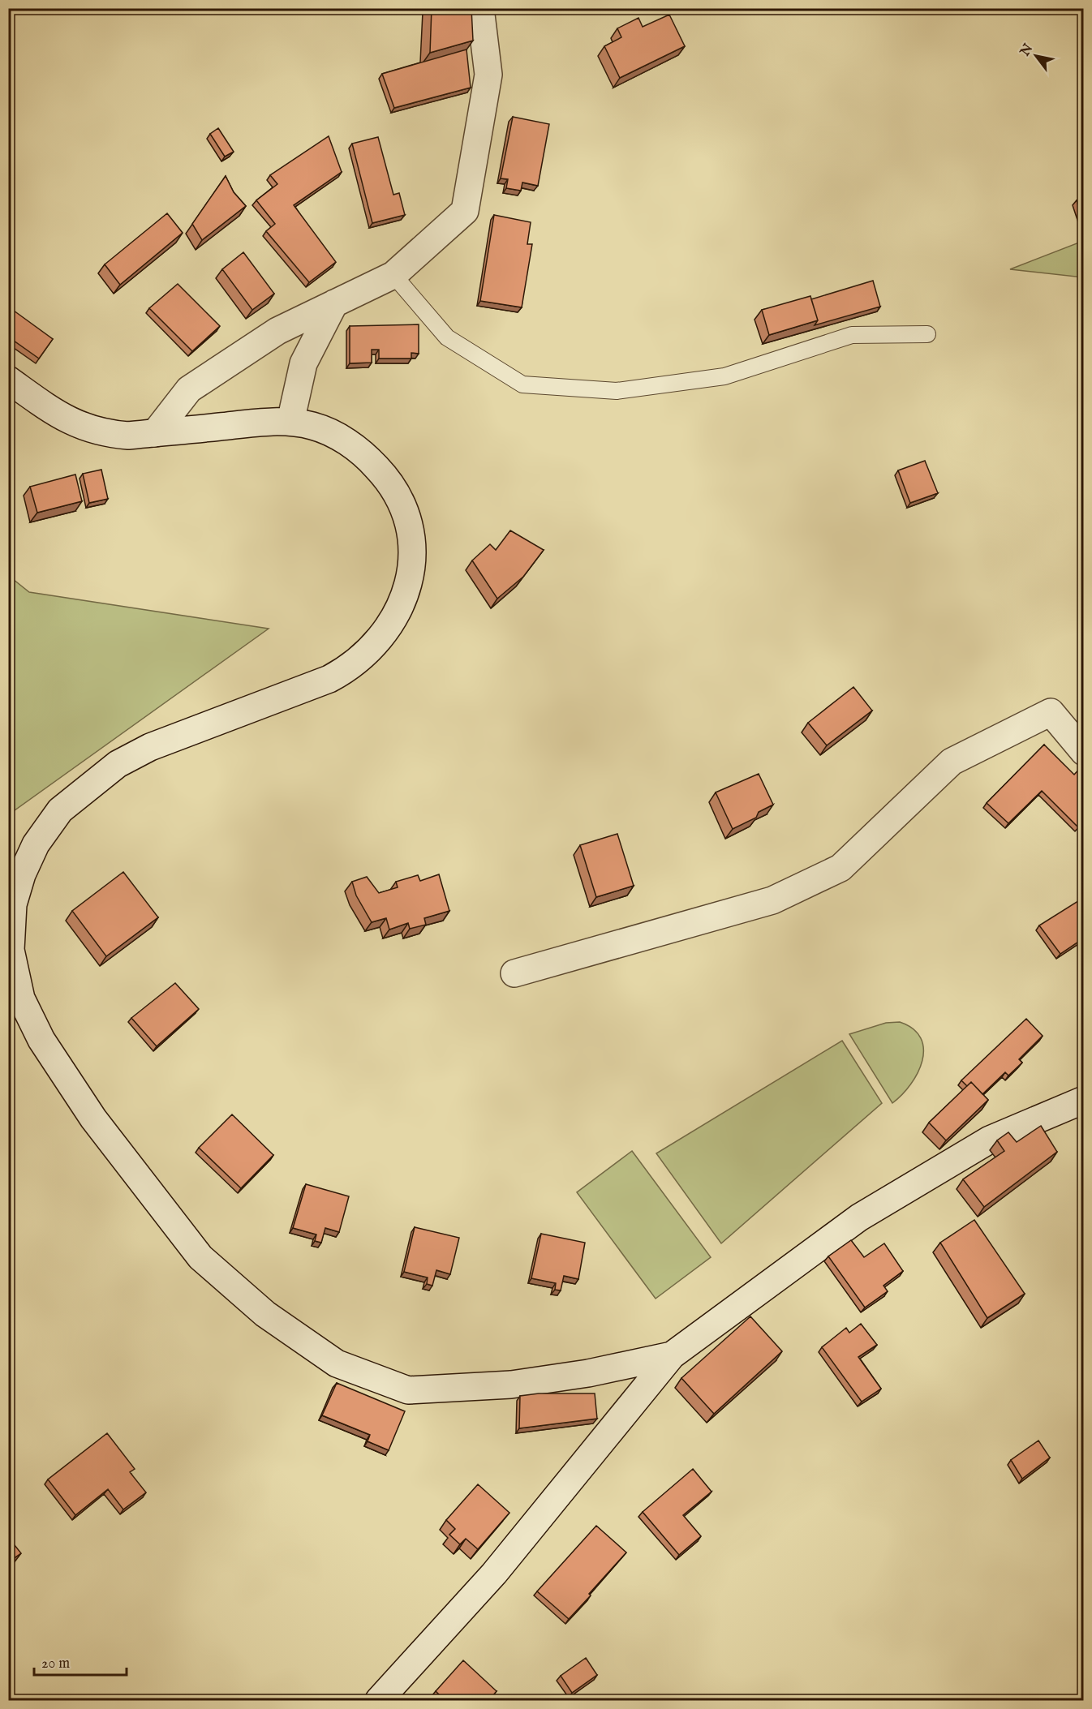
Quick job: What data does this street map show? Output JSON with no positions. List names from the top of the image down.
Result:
{
  "scale_bar": "20 m",
  "north": "top left"
}
